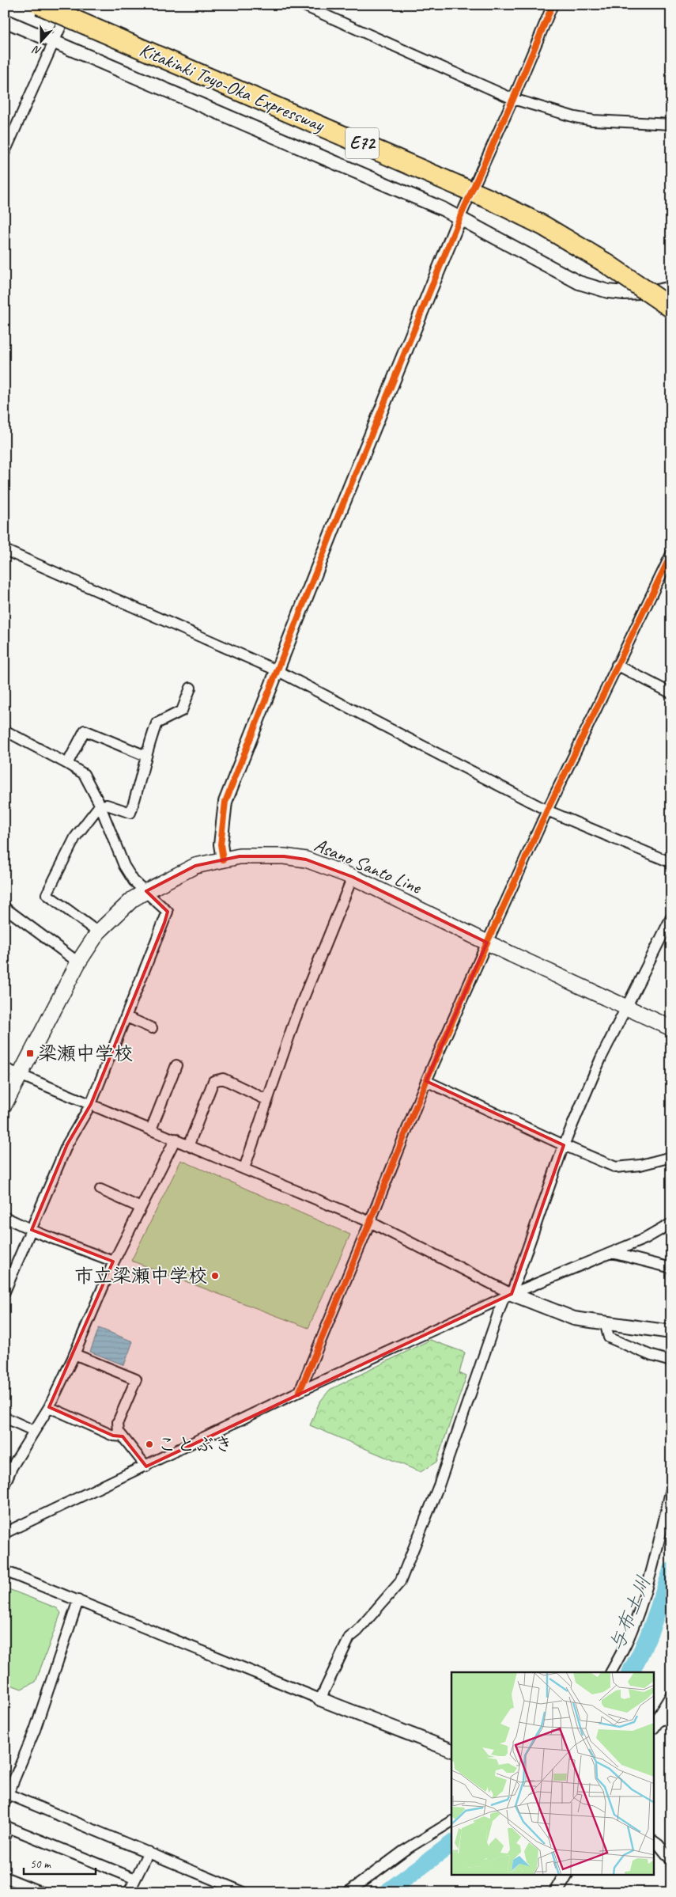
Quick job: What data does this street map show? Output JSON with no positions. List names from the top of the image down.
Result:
{
  "streets": {
    "highway": ["Kitakinki Toyo-Oka Expressway", "E72"],
    "main road": ["Asano Santo Line"]
  },
  "water": ["与布土川"],
  "places": {
    "transit": ["梁瀬中学校"],
    "other": ["市立梁瀬中学校", "ことぶき"]
  },
  "scale_bar": "50 m",
  "north": "bottom"
}
